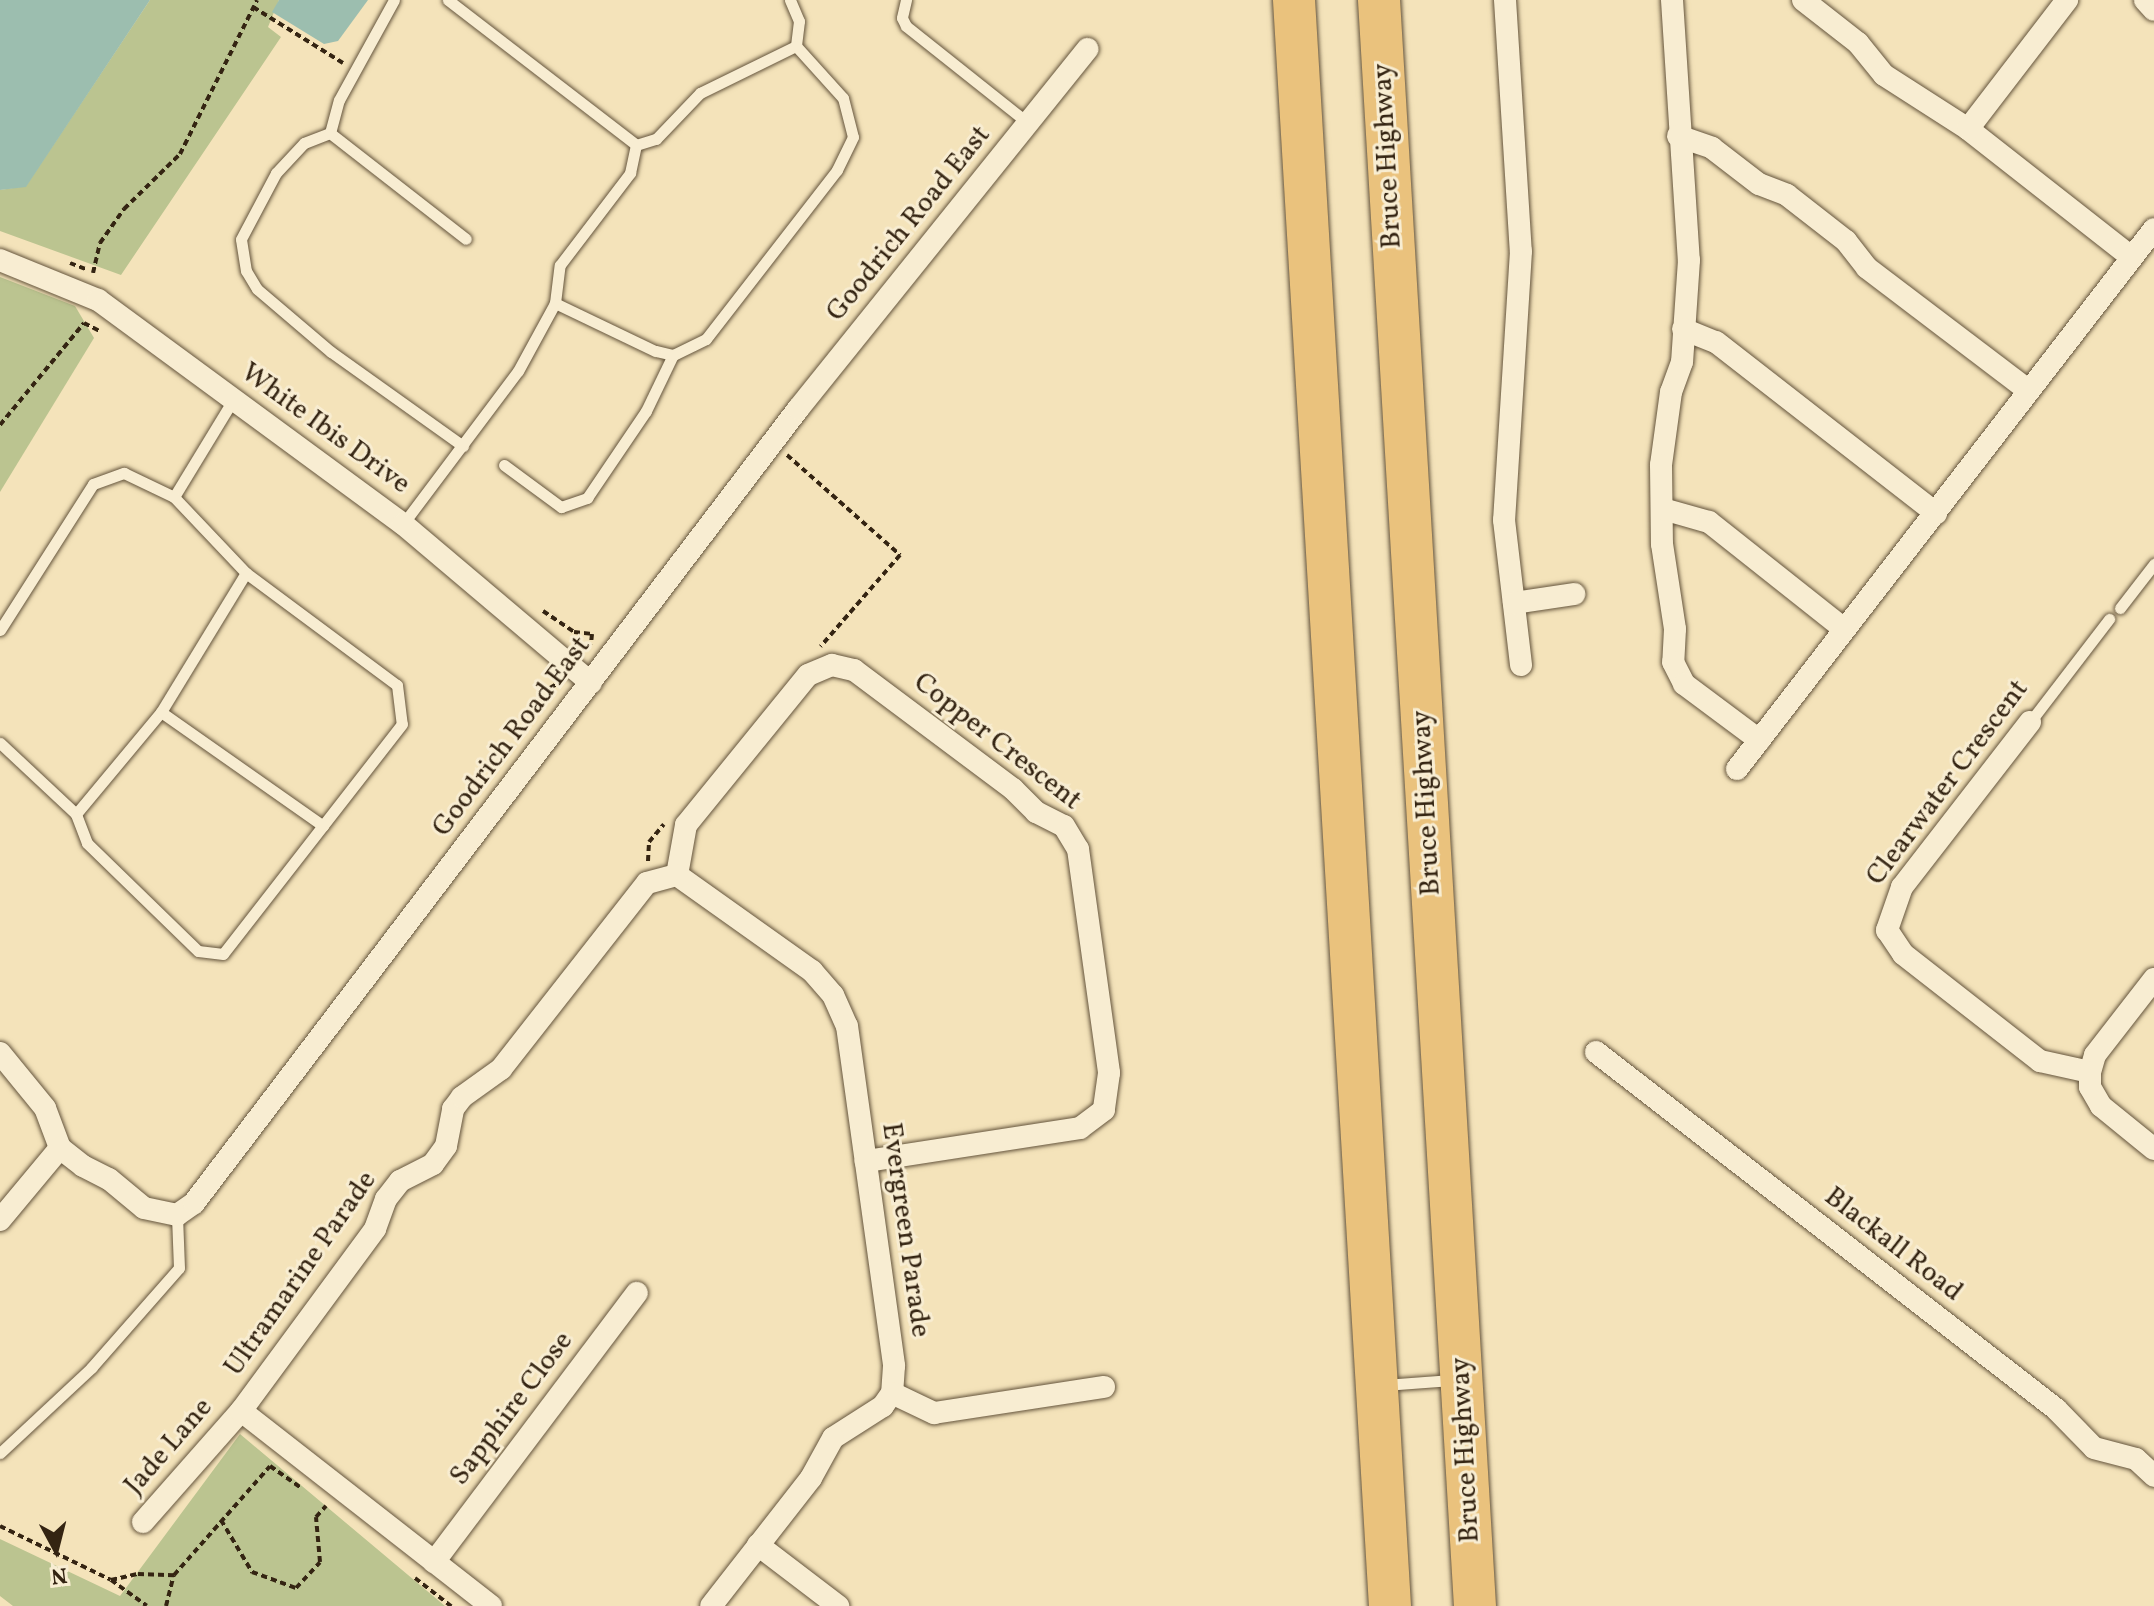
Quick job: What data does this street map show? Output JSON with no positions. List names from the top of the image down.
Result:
{
  "streets": {
    "highway": ["Bruce Highway"],
    "street": [
      "Goodrich Road East",
      "White Ibis Drive",
      "Copper Crescent",
      "Clearwater Crescent",
      "Evergreen Parade",
      "Blackall Road",
      "Ultramarine Parade",
      "Sapphire Close",
      "Jade Lane"
    ]
  },
  "crossings": [
    ["Goodrich Road East", "White Ibis Drive"],
    ["Copper Crescent", "Evergreen Parade"],
    ["Ultramarine Parade", "Sapphire Close"],
    ["Ultramarine Parade", "Jade Lane"]
  ],
  "north": "bottom"
}
